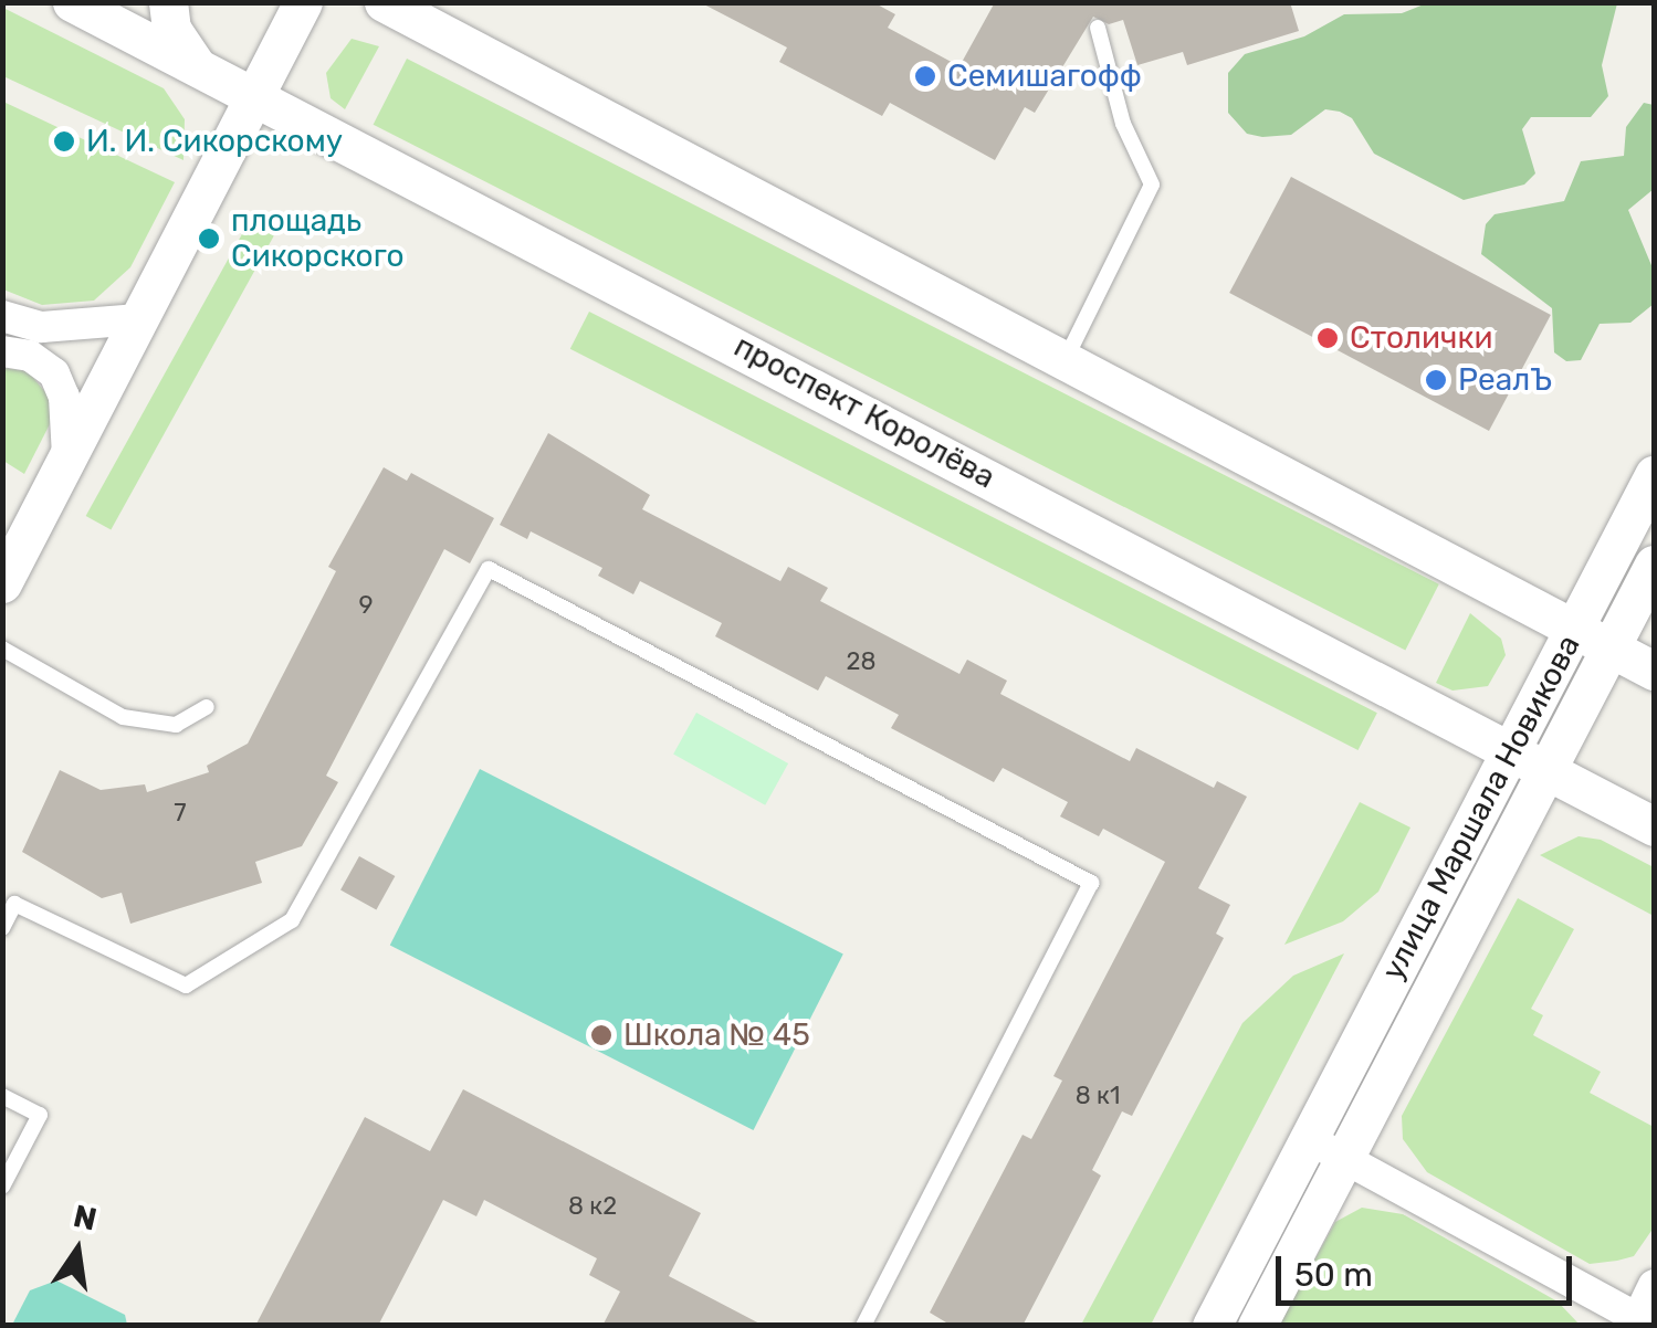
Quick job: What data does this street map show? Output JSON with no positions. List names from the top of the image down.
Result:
{
  "streets": {
    "street": ["проспект Королёва", "улица Маршала Новикова"]
  },
  "crossings": [
    ["проспект Королёва", "улица Маршала Новикова"]
  ],
  "places": [
    "Семишагофф",
    "И. И. Сикорскому",
    "площадь Сикорского",
    "Столички",
    "РеалЪ",
    "Школа № 45"
  ],
  "house_numbers": [
    "9",
    "28",
    "7",
    "8 к1",
    "8 к2"
  ],
  "scale_bar": "50 m",
  "north": "top"
}
